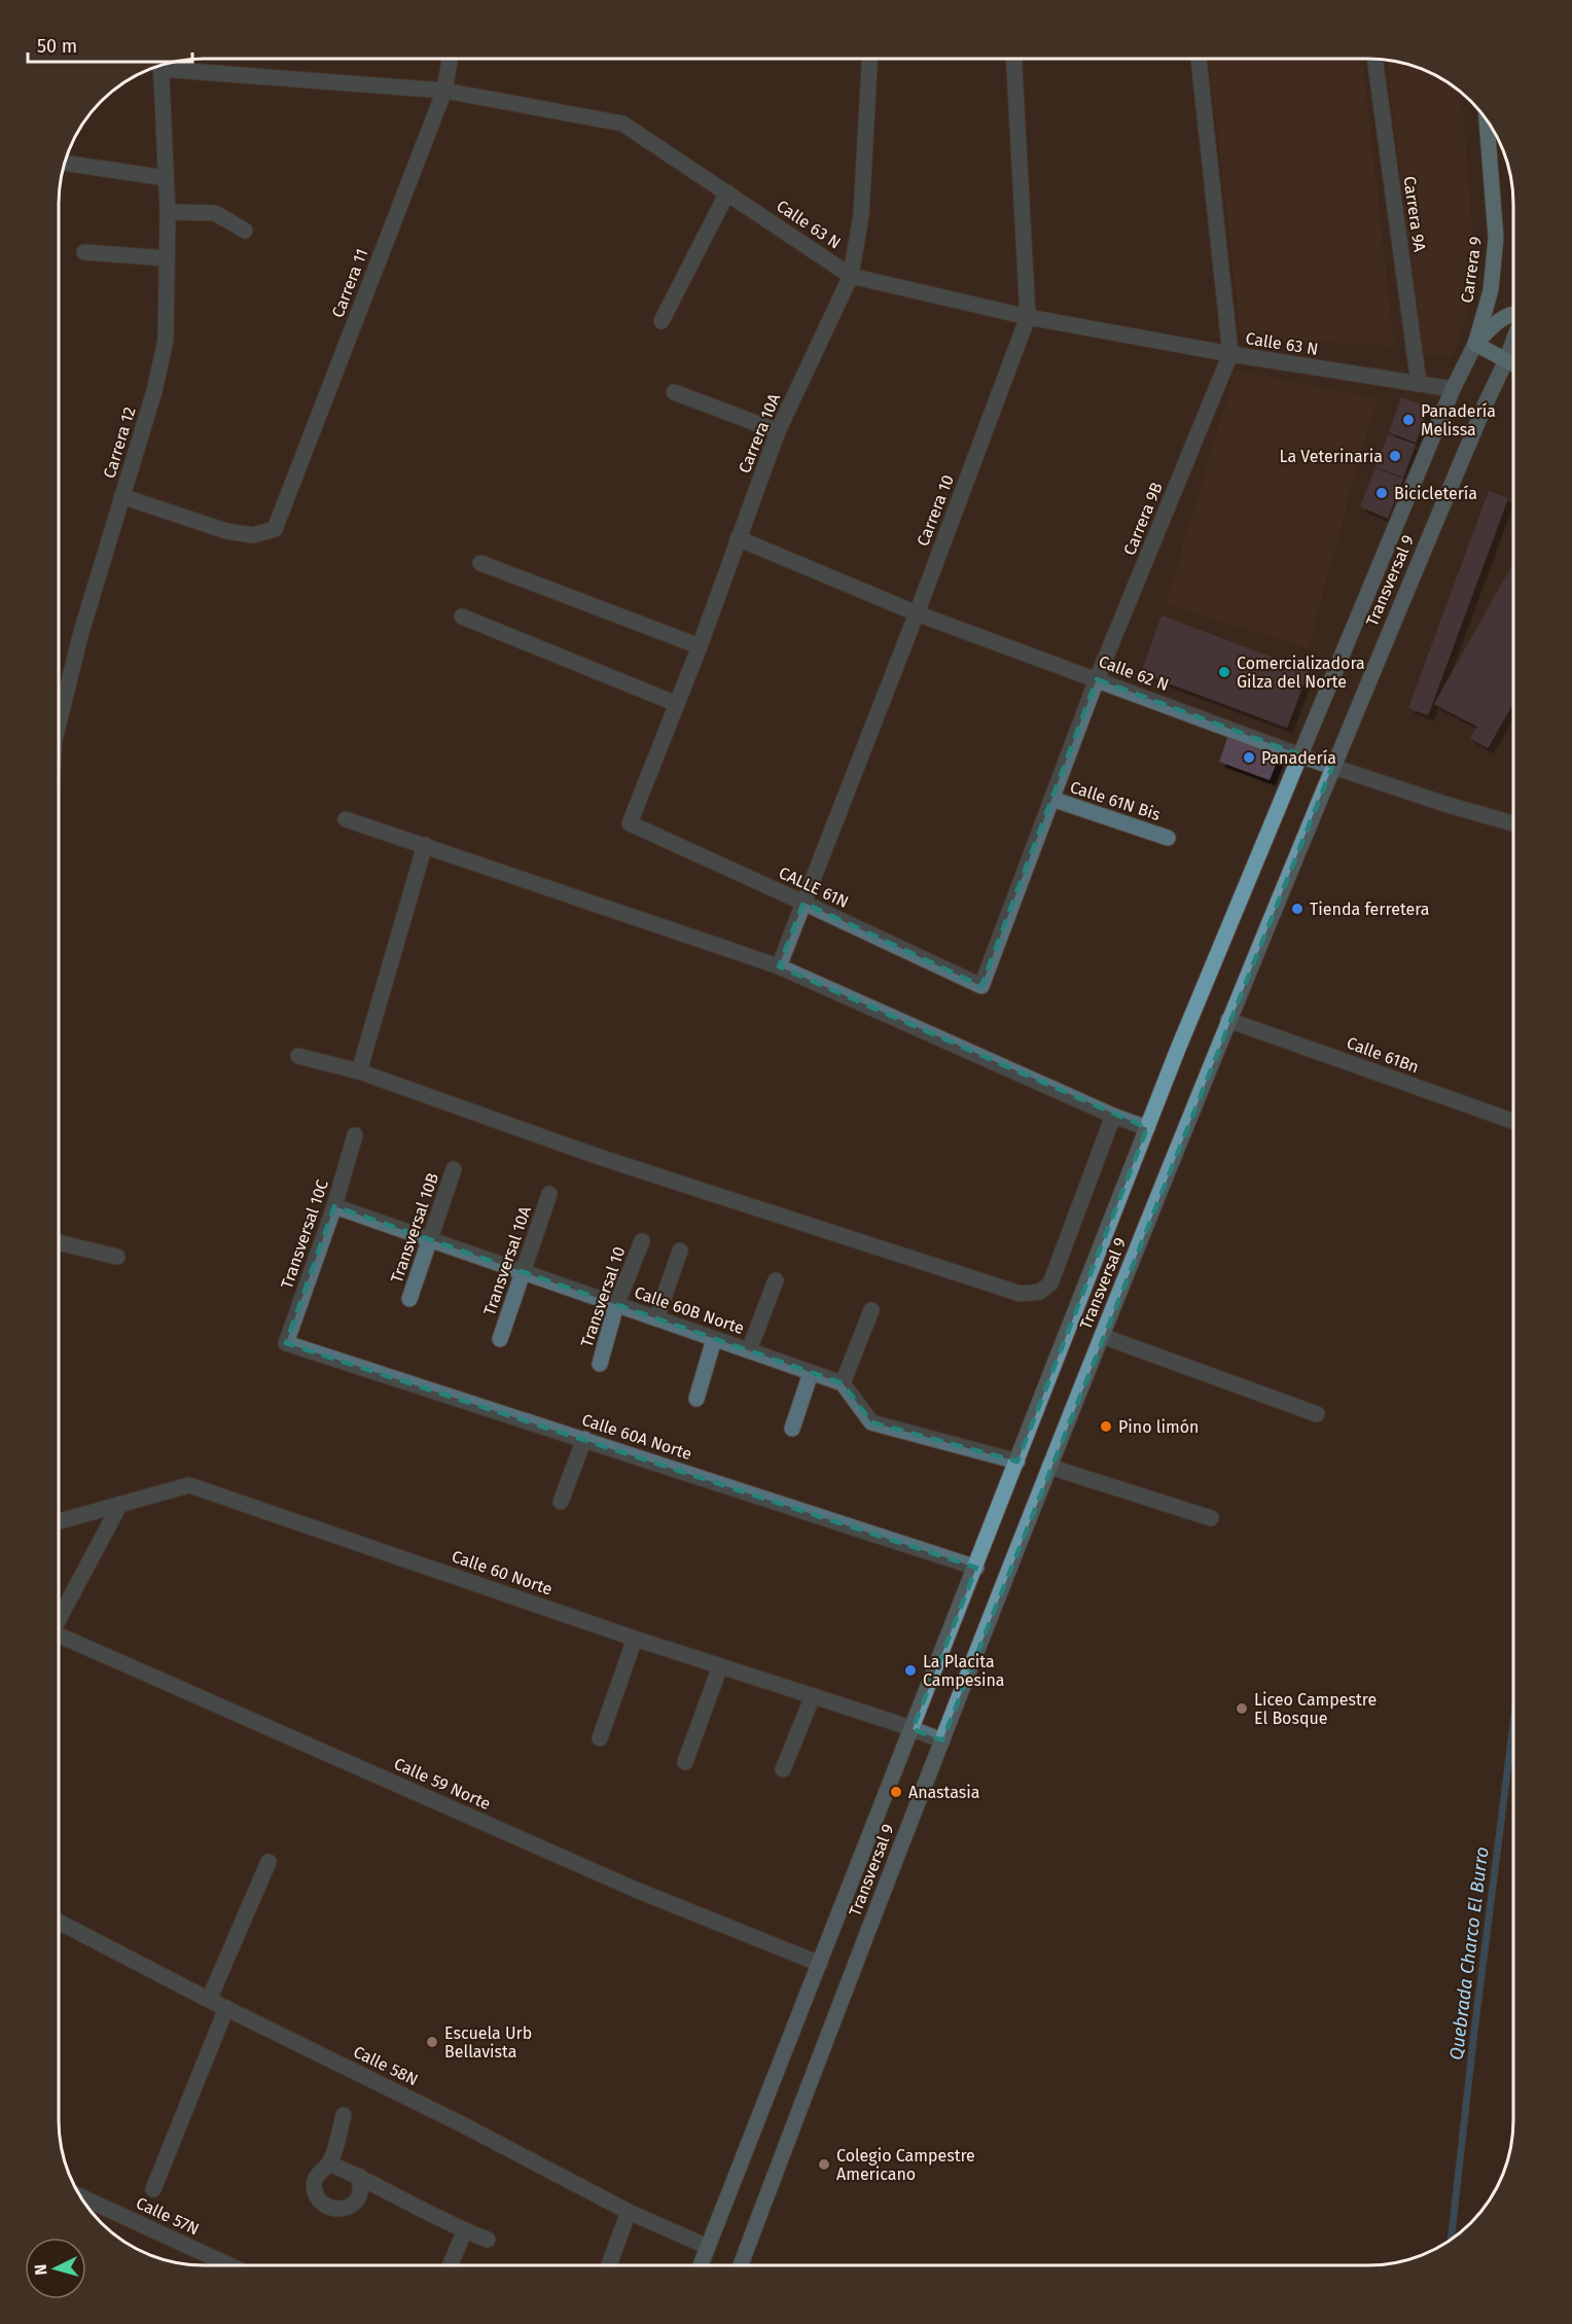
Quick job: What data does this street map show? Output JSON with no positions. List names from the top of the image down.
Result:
{
  "streets": {
    "main road": ["Carrera 9", "Transversal 9"],
    "street": [
      "Carrera 9A",
      "Calle 63 N",
      "Carrera 11",
      "Carrera 10A",
      "Carrera 12",
      "Carrera 10",
      "Carrera 9B",
      "Calle 62 N",
      "Calle 61N Bis",
      "CALLE 61N",
      "Calle 61Bn",
      "Transversal 10B",
      "Transversal 10C",
      "Transversal 10A",
      "Transversal 10",
      "Calle 60B Norte",
      "Calle 60A Norte",
      "Calle 60 Norte",
      "Calle 59 Norte",
      "Calle 58N",
      "Calle 57N"
    ]
  },
  "crossings": [
    ["Carrera 9A", "Calle 63 N"],
    ["Calle 63 N", "Carrera 11"],
    ["Calle 63 N", "Carrera 10A"],
    ["Calle 63 N", "Carrera 10"],
    ["Calle 63 N", "Carrera 9B"],
    ["Calle 63 N", "Transversal 9"],
    ["Carrera 9", "Transversal 9"],
    ["Carrera 11", "Carrera 12"],
    ["Carrera 10A", "Calle 62 N"],
    ["Carrera 10A", "CALLE 61N"],
    ["Carrera 10", "Calle 62 N"],
    ["Carrera 10", "CALLE 61N"],
    ["Carrera 9B", "Calle 62 N"],
    ["Carrera 9B", "Calle 61N Bis"],
    ["Carrera 9B", "CALLE 61N"],
    ["Transversal 9", "Calle 62 N"],
    ["Transversal 9", "Calle 61Bn"],
    ["Transversal 9", "Calle 60A Norte"],
    ["Transversal 9", "Calle 60 Norte"],
    ["Transversal 9", "Calle 59 Norte"],
    ["Transversal 9", "Calle 58N"],
    ["Transversal 10B", "Calle 60B Norte"],
    ["Transversal 10C", "Calle 60B Norte"],
    ["Transversal 10C", "Calle 60A Norte"],
    ["Transversal 10A", "Calle 60B Norte"],
    ["Transversal 10", "Calle 60B Norte"]
  ],
  "water": ["Quebrada Charco El Burro"],
  "places": [
    "Panadería Melissa",
    "La Veterinaria",
    "Bicicletería",
    "Comercializadora Gilza del Norte",
    "Panadería",
    "Tienda ferretera",
    "Pino limón",
    "La Placita Campesina",
    "Liceo Campestre El Bosque",
    "Anastasia",
    "Escuela Urb Bellavista",
    "Colegio Campestre Americano"
  ],
  "scale_bar": "50 m",
  "north": "left"
}
